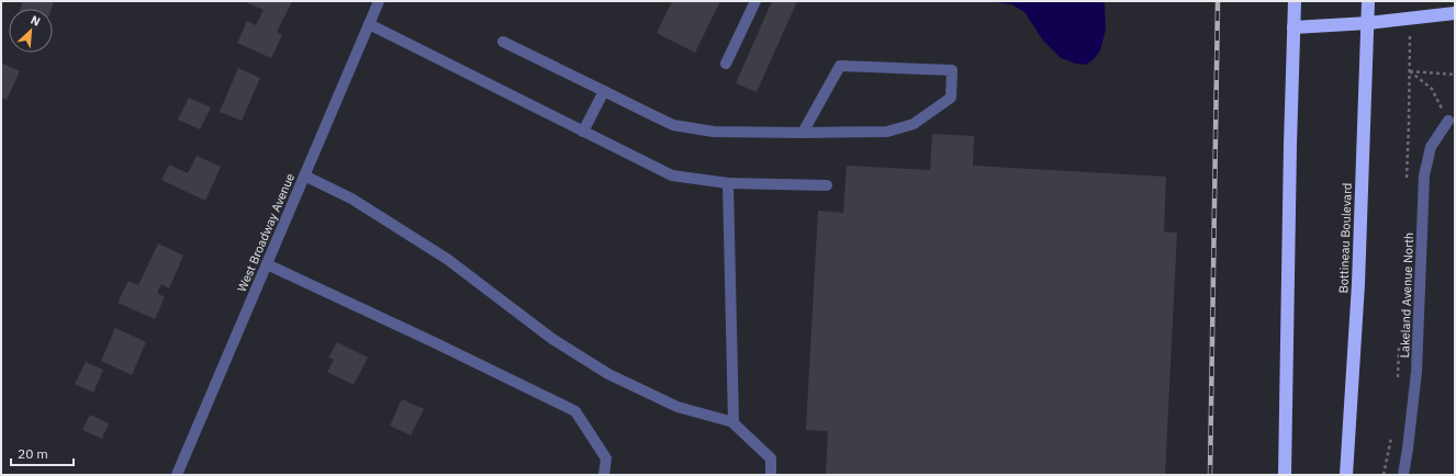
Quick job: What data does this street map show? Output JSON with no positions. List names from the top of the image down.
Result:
{
  "streets": {
    "highway": ["Bottineau Boulevard"],
    "street": ["West Broadway Avenue", "Lakeland Avenue North"]
  },
  "scale_bar": "20 m",
  "north": "top right"
}
